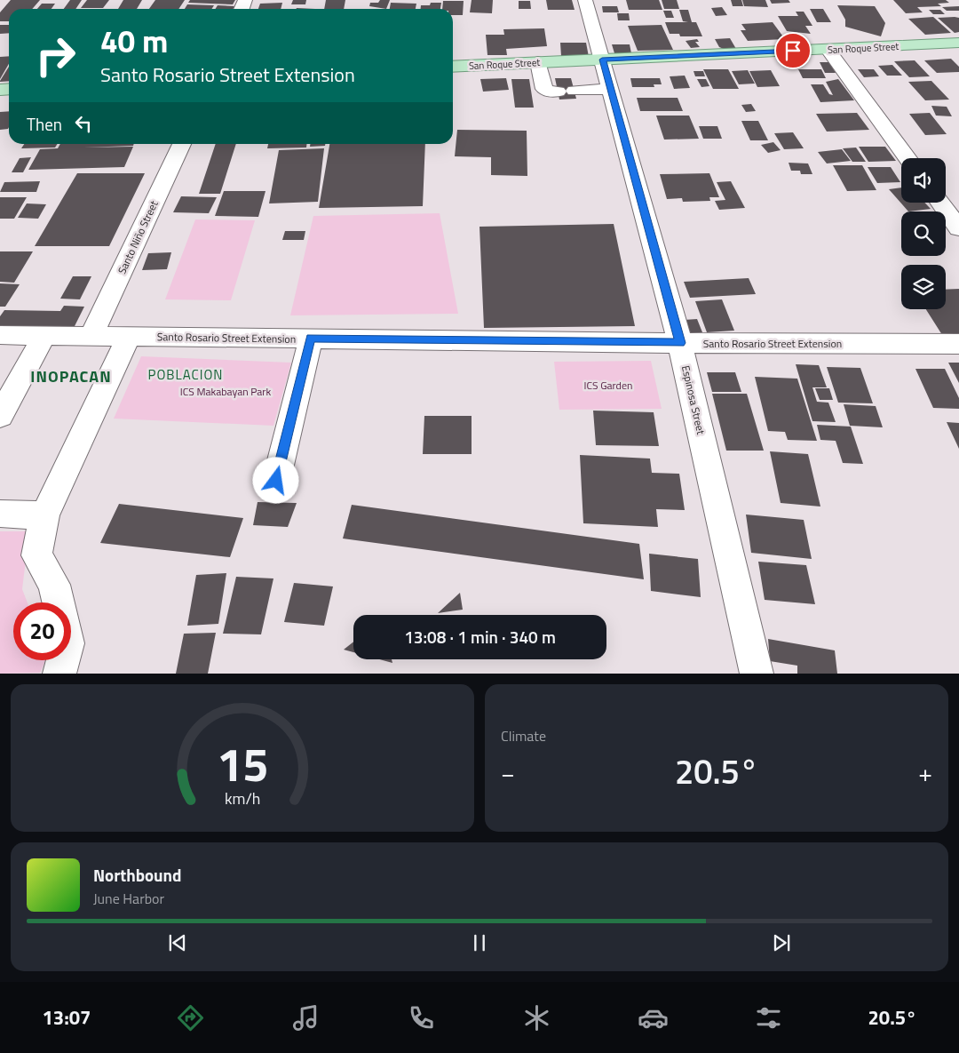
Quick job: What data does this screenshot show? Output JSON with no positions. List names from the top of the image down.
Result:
{
  "streets": {
    "main road": ["San Roque Street"],
    "street": ["Santo Niño Street", "Santo Rosario Street Extension", "Espinosa Street"]
  },
  "crossings": [
    ["San Roque Street", "Espinosa Street"],
    ["Santo Niño Street", "Santo Rosario Street Extension"],
    ["Santo Rosario Street Extension", "Espinosa Street"]
  ],
  "districts": ["POBLACION", "INOPACAN"],
  "parks": ["ICS Garden", "ICS Makabayan Park"],
  "page": {
    "turn": ["40 m", "Santo Rosario Street Extension"],
    "then": "Then",
    "limit": "20",
    "trip": "13:08 · 1 min · 340 m",
    "tile": "Climate",
    "heat": ["−", "20.5°", "+"],
    "song": ["Northbound", "June Harbor"],
    "tabs": ["13:07", "20.5°"],
    "gauge": ["15", "km/h"]
  }
}
